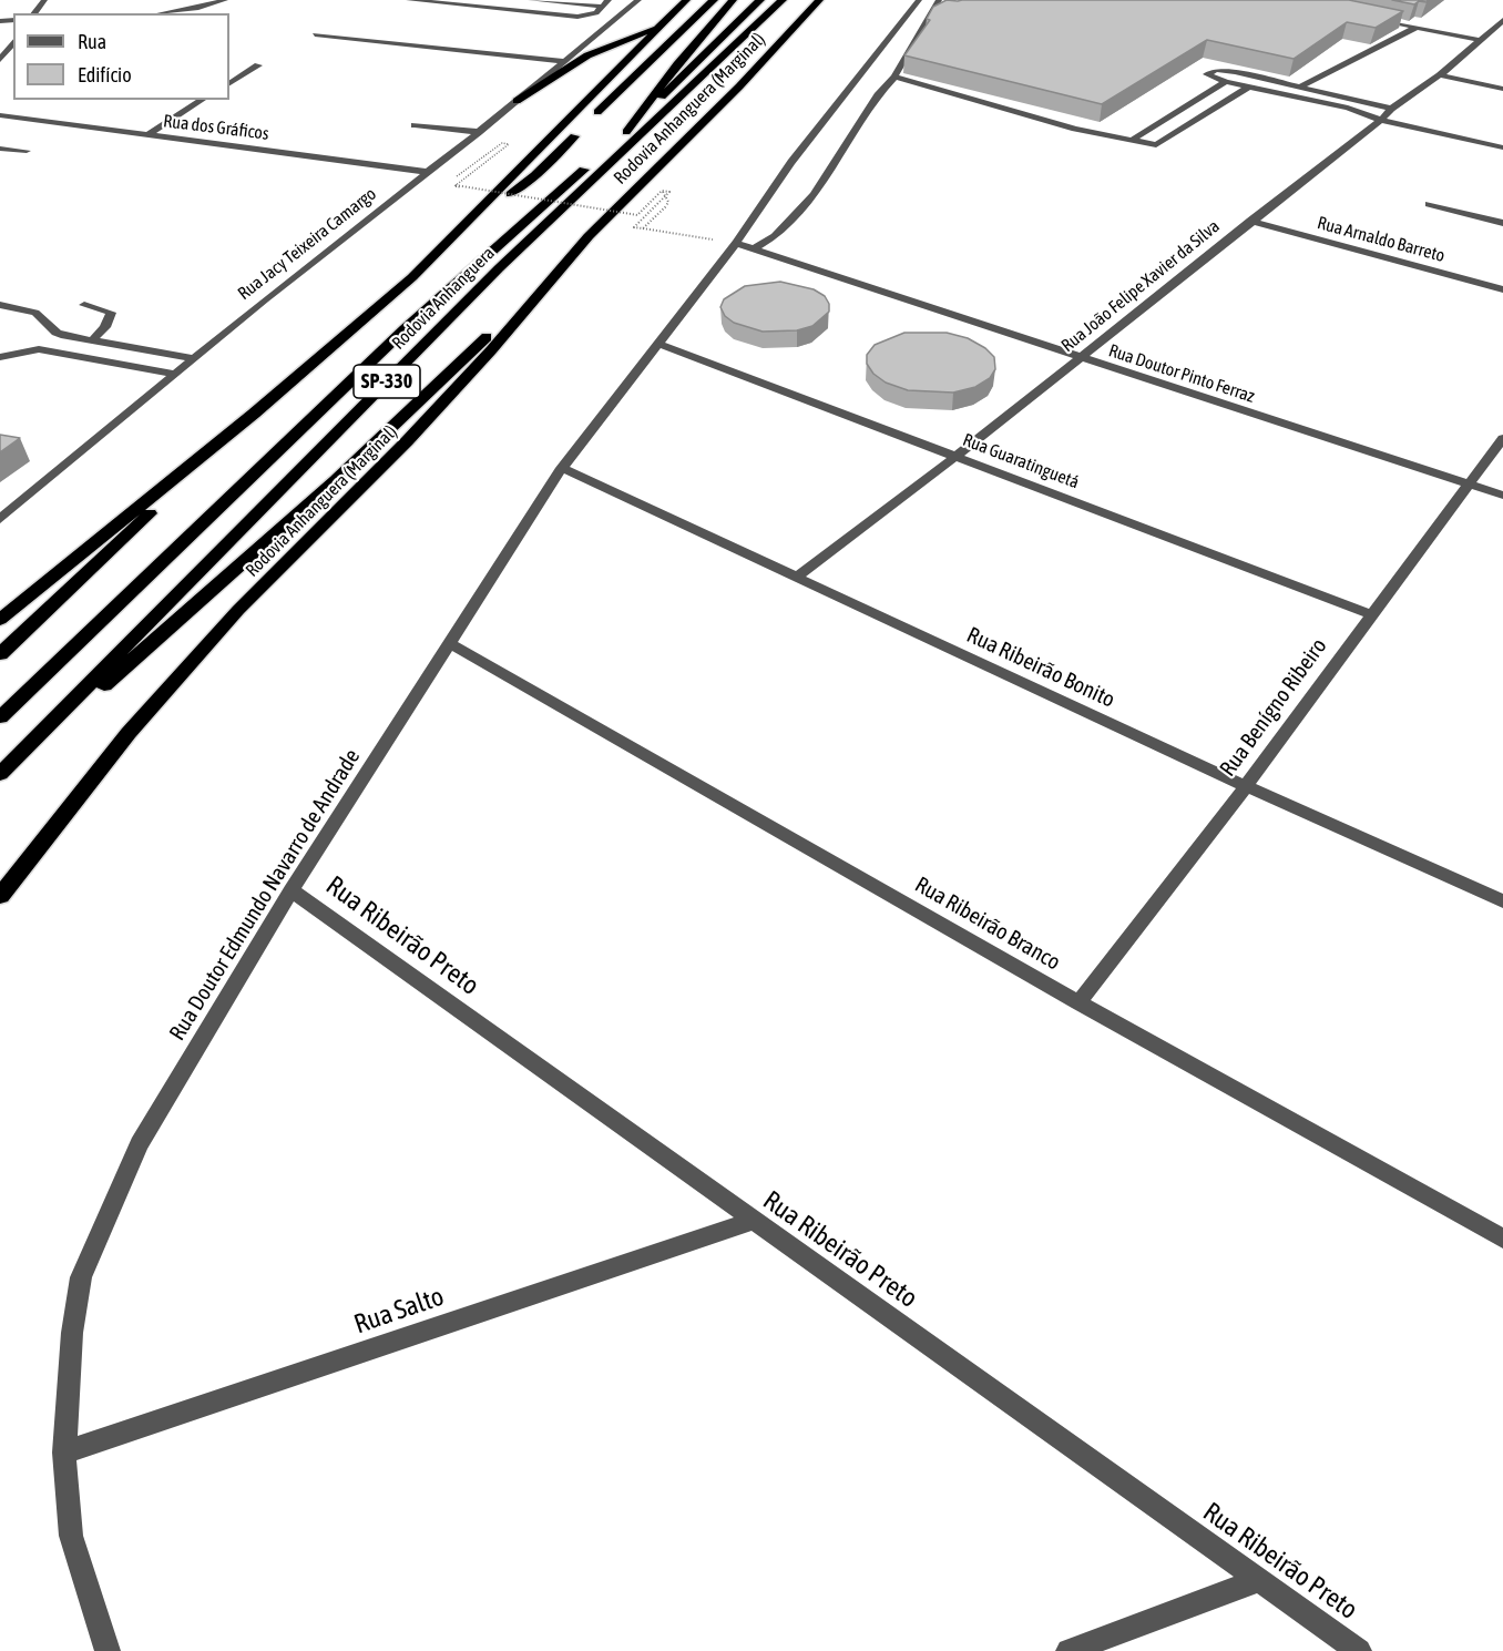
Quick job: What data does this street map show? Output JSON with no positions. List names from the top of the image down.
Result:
{
  "streets": {
    "highway": ["Rodovia Anhanguera (Marginal)", "Rodovia Anhanguera", "SP-330"],
    "street": [
      "Rua dos Gráficos",
      "Rua Arnaldo Barreto",
      "Rua Jacy Teixeira Camargo",
      "Rua João Felipe Xavier da Silva",
      "Rua Doutor Pinto Ferraz",
      "Rua Guaratinguetá",
      "Rua Ribeirão Bonito",
      "Rua Benígno Ribeiro",
      "Rua Doutor Edmundo Navarro de Andrade",
      "Rua Ribeirão Branco",
      "Rua Ribeirão Preto",
      "Rua Salto"
    ]
  },
  "crossings": [
    ["Rua dos Gráficos", "Rua Jacy Teixeira Camargo"],
    ["Rua Arnaldo Barreto", "Rua João Felipe Xavier da Silva"],
    ["Rua João Felipe Xavier da Silva", "Rua Doutor Pinto Ferraz"],
    ["Rua João Felipe Xavier da Silva", "Rua Guaratinguetá"],
    ["Rua João Felipe Xavier da Silva", "Rua Ribeirão Bonito"],
    ["Rua Doutor Pinto Ferraz", "Rua Benígno Ribeiro"],
    ["Rua Doutor Pinto Ferraz", "Rua Doutor Edmundo Navarro de Andrade"],
    ["Rua Guaratinguetá", "Rua Benígno Ribeiro"],
    ["Rua Guaratinguetá", "Rua Doutor Edmundo Navarro de Andrade"],
    ["Rua Ribeirão Bonito", "Rua Benígno Ribeiro"],
    ["Rua Ribeirão Bonito", "Rua Doutor Edmundo Navarro de Andrade"],
    ["Rua Benígno Ribeiro", "Rua Ribeirão Branco"],
    ["Rua Doutor Edmundo Navarro de Andrade", "Rua Ribeirão Branco"],
    ["Rua Doutor Edmundo Navarro de Andrade", "Rua Ribeirão Preto"],
    ["Rua Doutor Edmundo Navarro de Andrade", "Rua Salto"],
    ["Rua Ribeirão Preto", "Rua Salto"]
  ],
  "legend": ["Rua", "Edifício"]
}
